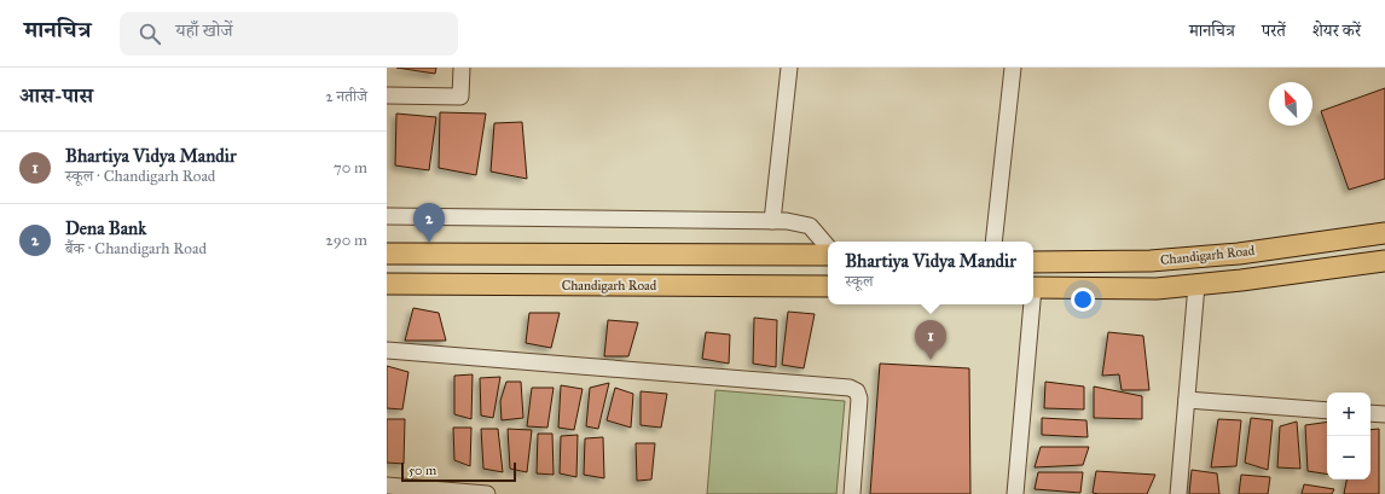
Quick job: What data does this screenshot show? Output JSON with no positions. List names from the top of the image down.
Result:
{
  "streets": {
    "main road": ["Chandigarh Road"]
  },
  "scale_bar": "50 m",
  "north": "top left",
  "page": {
    "header": "मानचित्र",
    "search": "यहाँ खोजें",
    "nav": ["मानचित्र", "परतें", "शेयर करें"],
    "heading": ["आस-पास", "2 नतीजे"],
    "list": [
      {
        "mark": "1",
        "name": "Bhartiya Vidya Mandir",
        "note": "स्कूल · Chandigarh Road",
        "value": "70 m"
      },
      {
        "mark": "2",
        "name": "Dena Bank",
        "note": "बैंक · Chandigarh Road",
        "value": "290 m"
      }
    ],
    "pins": ["2", "1"],
    "popup": ["Bhartiya Vidya Mandir", "स्कूल"],
    "map_buttons": ["+", "−"],
    "scale": "50 m"
  }
}
